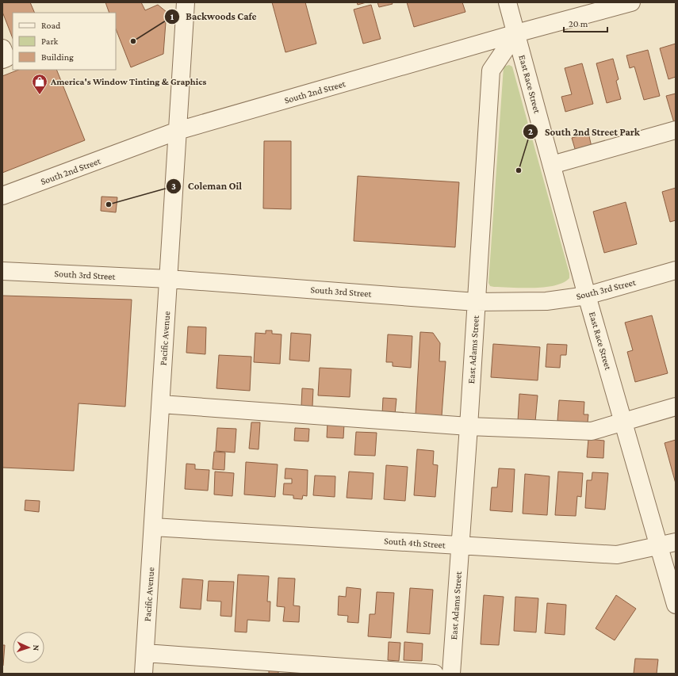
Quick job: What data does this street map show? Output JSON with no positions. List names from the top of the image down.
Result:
{
  "streets": {
    "street": [
      "East Race Street",
      "South 2nd Street",
      "South 3rd Street",
      "Pacific Avenue",
      "East Adams Street",
      "South 4th Street"
    ]
  },
  "crossings": [
    ["East Race Street", "South 2nd Street"],
    ["East Race Street", "South 3rd Street"],
    ["East Race Street", "East Adams Street"],
    ["East Race Street", "South 4th Street"],
    ["South 2nd Street", "Pacific Avenue"],
    ["South 2nd Street", "East Adams Street"],
    ["South 3rd Street", "Pacific Avenue"],
    ["South 3rd Street", "East Adams Street"],
    ["Pacific Avenue", "South 4th Street"],
    ["East Adams Street", "South 4th Street"]
  ],
  "places": {
    "other": ["Backwoods Cafe", "South 2nd Street Park", "Coleman Oil"],
    "shop": ["America's Window Tinting & Graphics"]
  },
  "legend": ["Road", "Park", "Building"],
  "scale_bar": "20 m",
  "north": "right"
}
